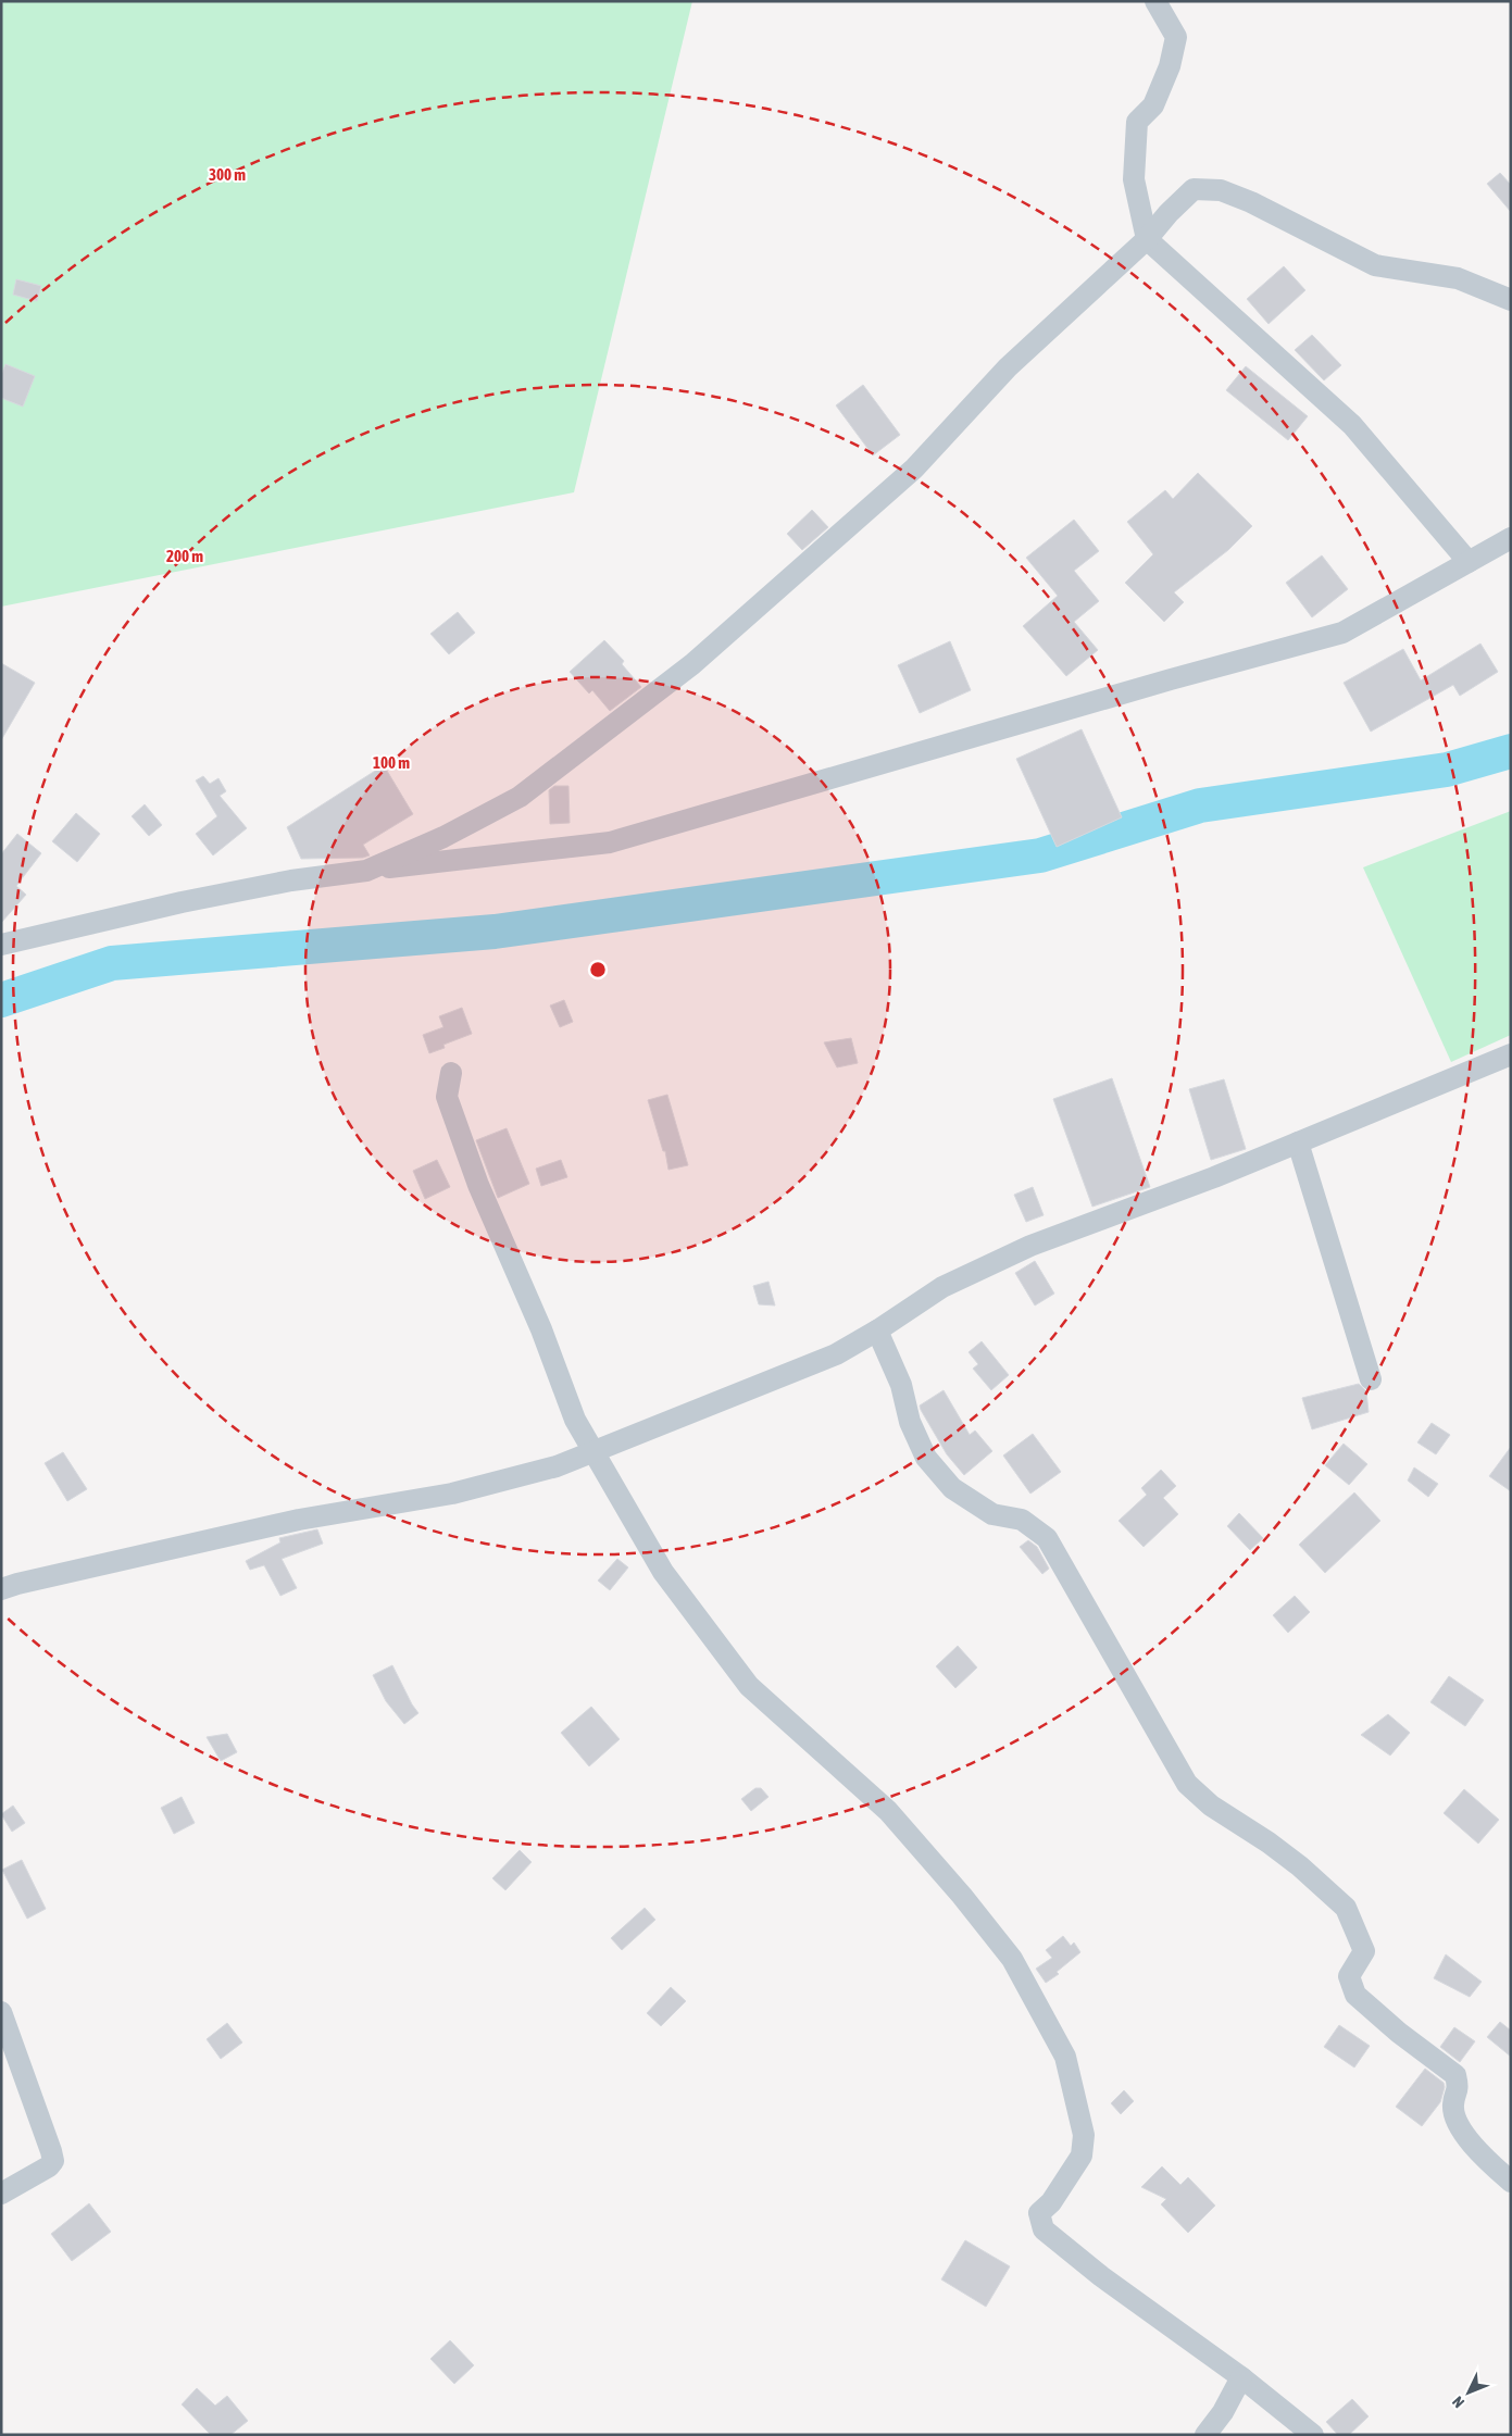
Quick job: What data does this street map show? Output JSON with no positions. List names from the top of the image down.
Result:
{
  "north": "bottom left",
  "rings": ["300 m", "200 m", "100 m"]
}
